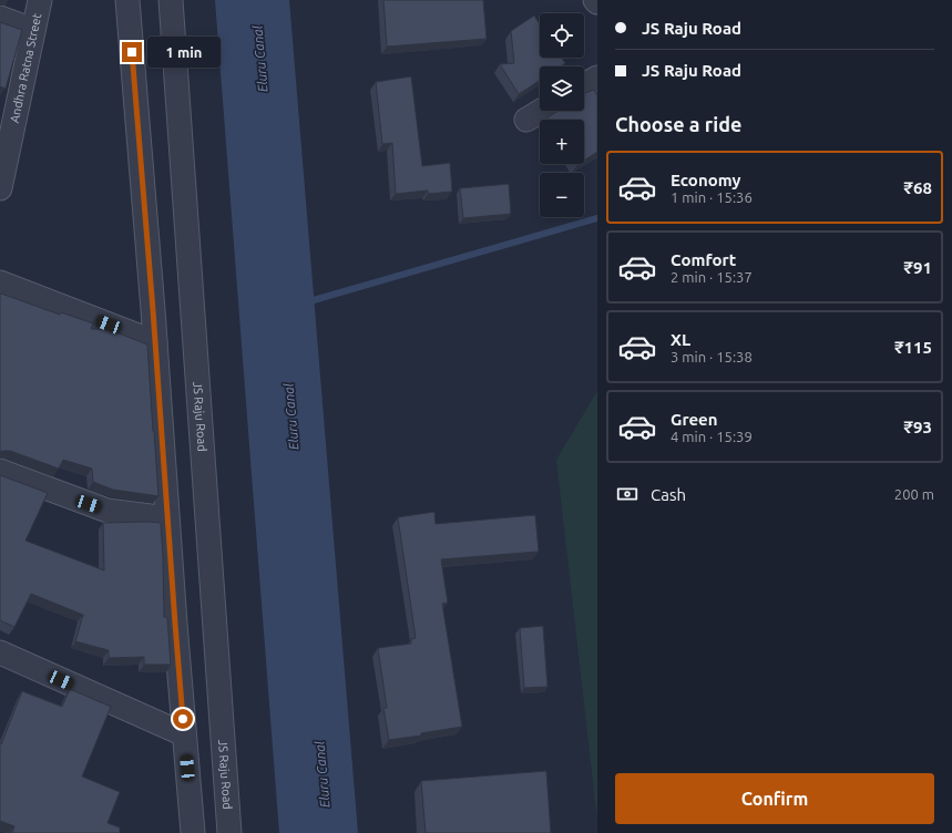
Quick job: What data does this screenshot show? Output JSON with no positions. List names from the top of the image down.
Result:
{
  "streets": {
    "street": ["Andhra Ratna Street", "JS Raju Road"]
  },
  "water": ["Eluru Canal"],
  "page": {
    "banner": ["JS Raju Road", "JS Raju Road"],
    "map_buttons": ["+", "−"],
    "bubble": "1 min",
    "heading": "Choose a ride",
    "list": [
      {
        "name": "Economy",
        "note": "1 min · 15:36",
        "value": "₹68"
      },
      {
        "name": "Comfort",
        "note": "2 min · 15:37",
        "value": "₹91"
      },
      {
        "name": "XL",
        "note": "3 min · 15:38",
        "value": "₹115"
      },
      {
        "name": "Green",
        "note": "4 min · 15:39",
        "value": "₹93"
      }
    ],
    "pay": ["Cash", "200 m"],
    "buttons": "Confirm"
  }
}
